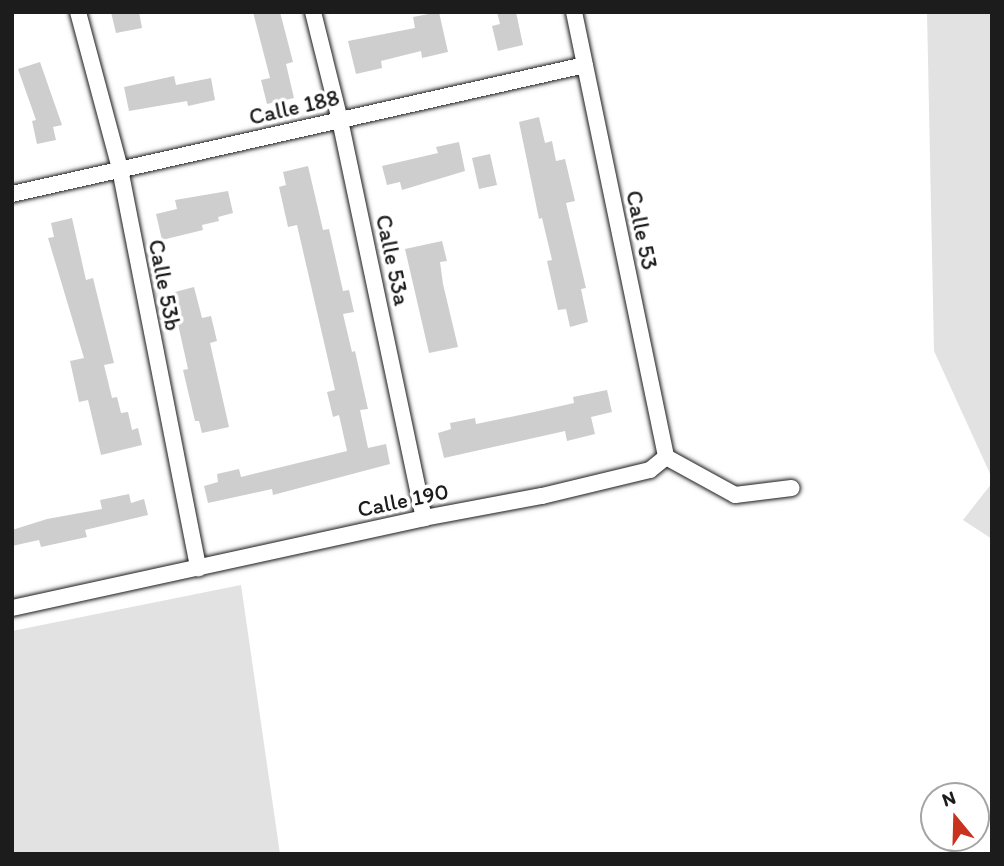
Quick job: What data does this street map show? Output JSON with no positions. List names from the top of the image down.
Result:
{
  "streets": {
    "street": [
      "Calle 188",
      "Calle 53",
      "Calle 53a",
      "Calle 53b",
      "Calle 190"
    ]
  },
  "crossings": [
    ["Calle 188", "Calle 53"],
    ["Calle 188", "Calle 53a"],
    ["Calle 188", "Calle 53b"],
    ["Calle 53", "Calle 190"],
    ["Calle 53a", "Calle 190"],
    ["Calle 53b", "Calle 190"]
  ],
  "north": "top"
}
